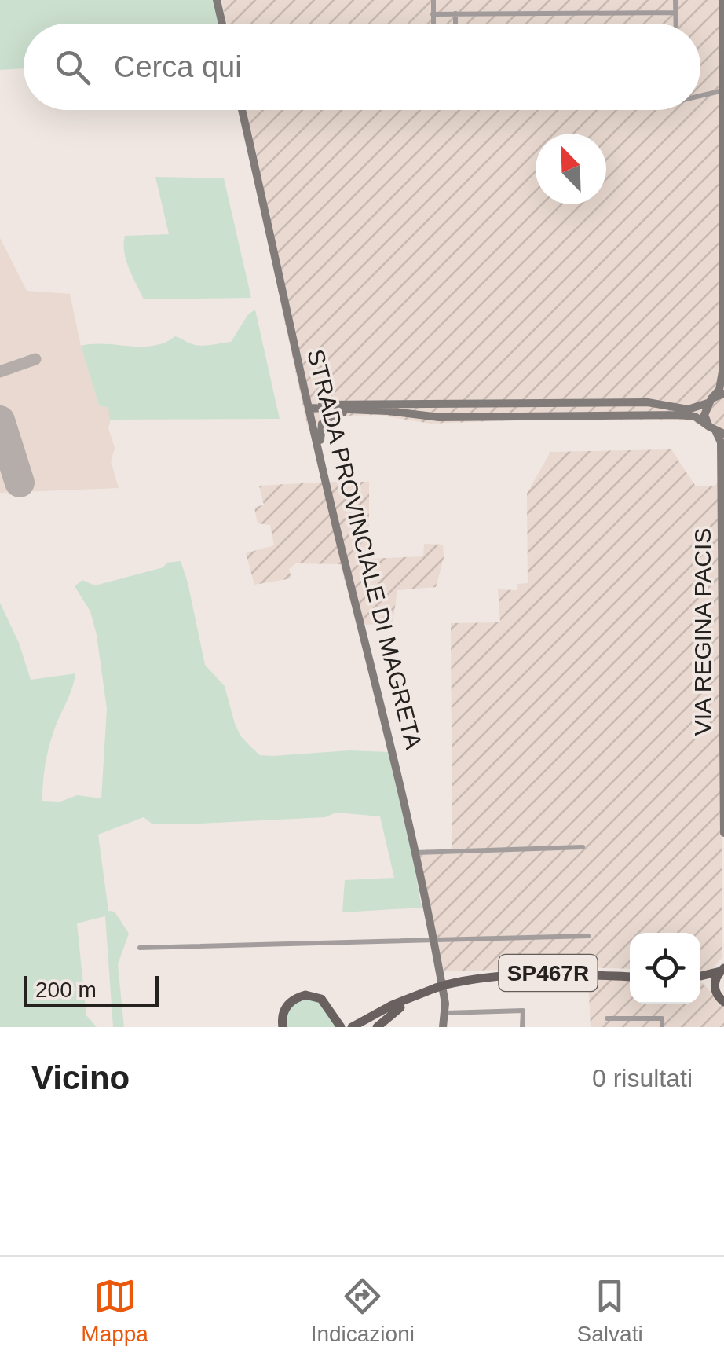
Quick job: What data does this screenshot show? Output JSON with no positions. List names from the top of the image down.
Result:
{
  "streets": {
    "main road": ["SP467R"],
    "street": ["STRADA PROVINCIALE DI MAGRETA", "VIA REGINA PACIS"]
  },
  "scale_bar": "200 m",
  "north": "top left",
  "page": {
    "search": "Cerca qui",
    "scale": "200 m",
    "heading": ["Vicino", "0 risultati"],
    "nav": ["Mappa", "Indicazioni", "Salvati"]
  }
}
